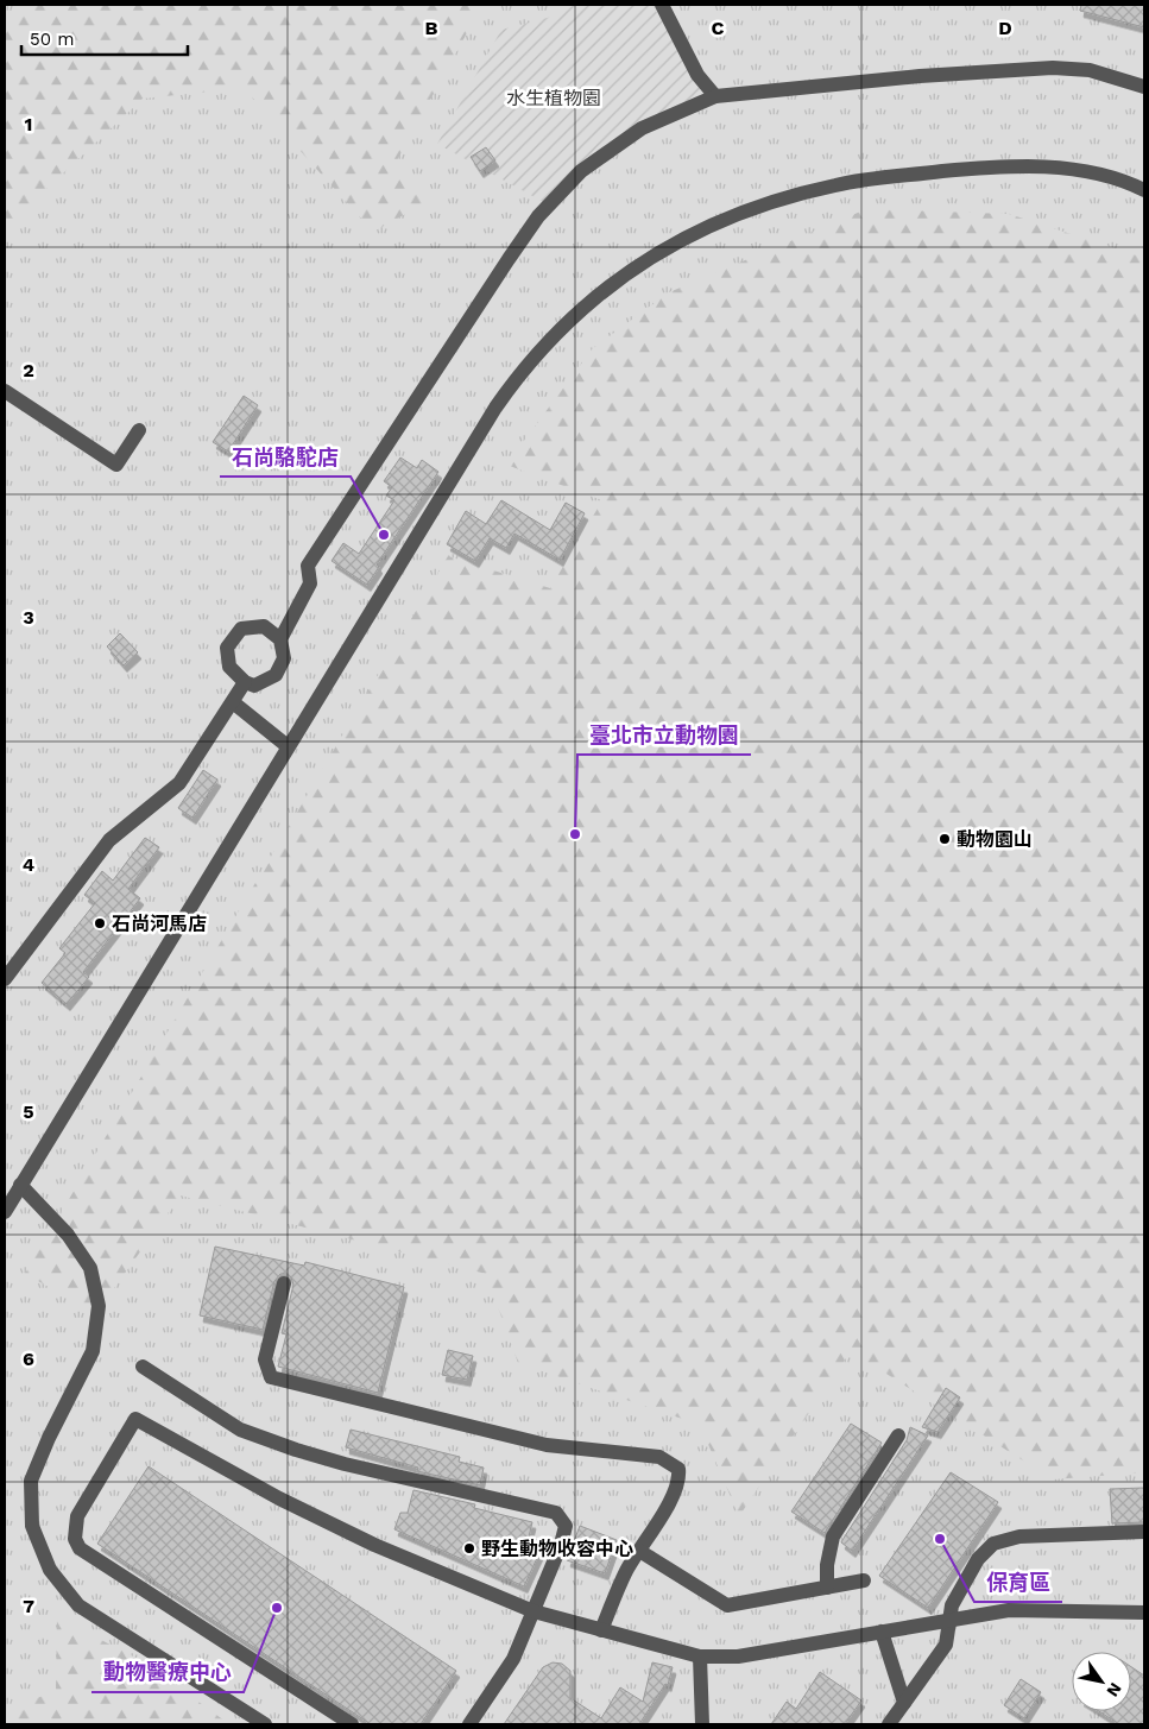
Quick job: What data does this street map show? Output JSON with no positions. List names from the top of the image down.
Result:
{
  "parks": ["水生植物園"],
  "places": [
    "石尚駱駝店",
    "臺北市立動物園",
    "動物園山",
    "石尚河馬店",
    "保育區",
    "野生動物收容中心",
    "動物醫療中心"
  ],
  "scale_bar": "50 m",
  "north": "bottom right",
  "grid": {
    "columns": ["B", "C", "D"],
    "rows": [
      "1",
      "2",
      "3",
      "4",
      "5",
      "6",
      "7"
    ]
  }
}
